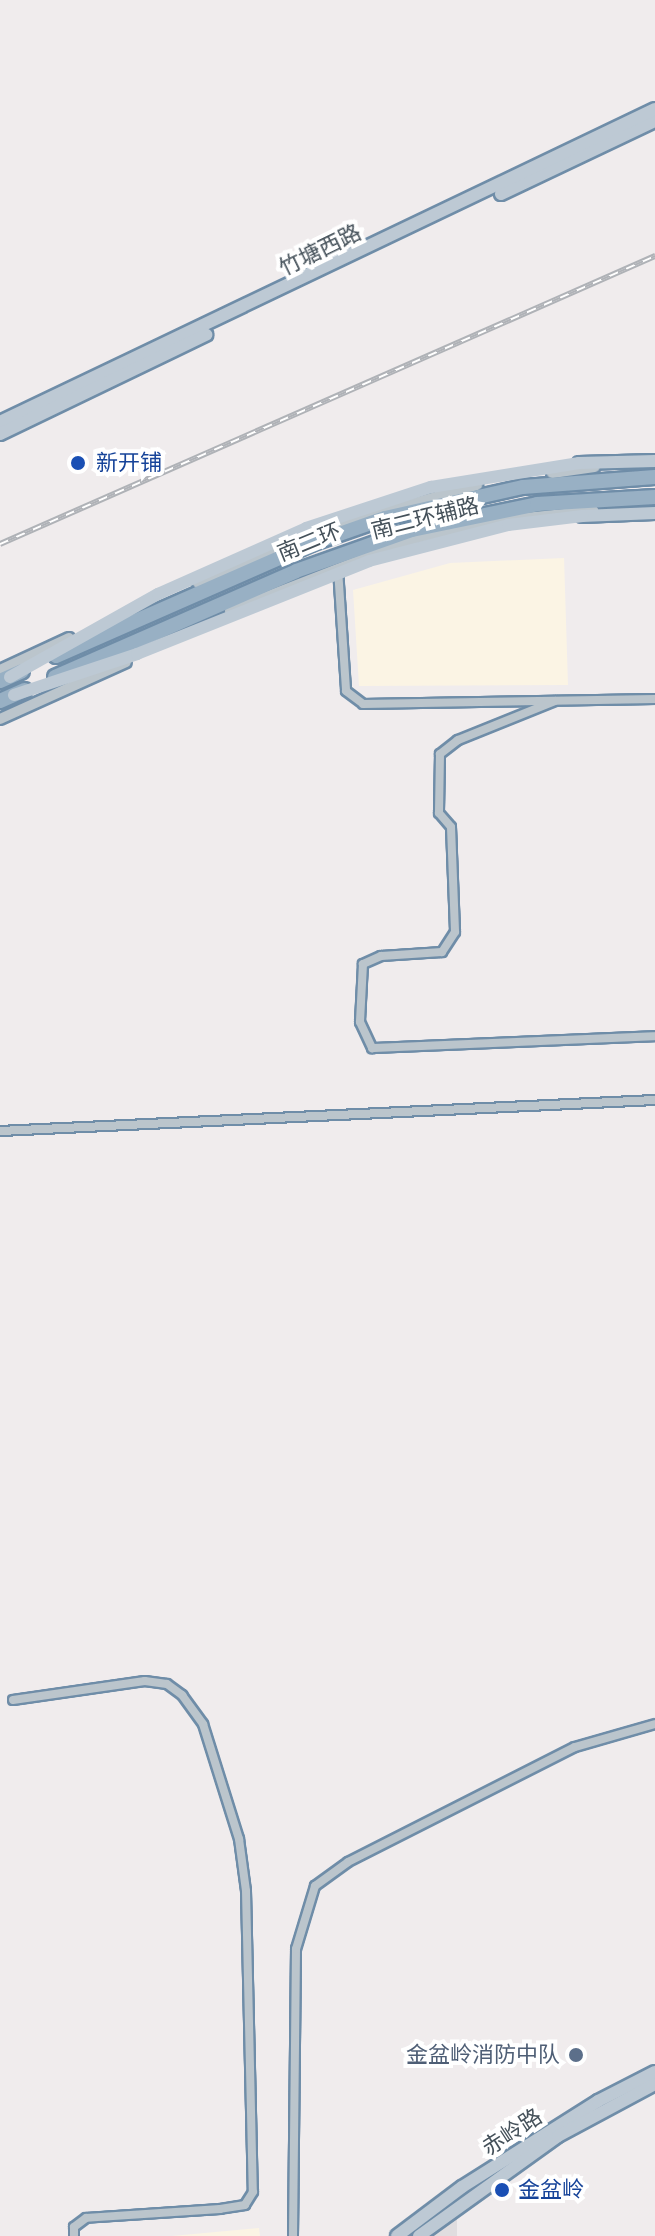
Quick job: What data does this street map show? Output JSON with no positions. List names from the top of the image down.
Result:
{
  "streets": {
    "highway": ["南二环"],
    "main road": ["竹塘西路", "南二环辅路", "赤岭路"]
  },
  "crossings": [
    ["南二环辅路", "南二环"]
  ],
  "places": ["新开铺", "金盆岭消防中队", "金盆岭"]
}
